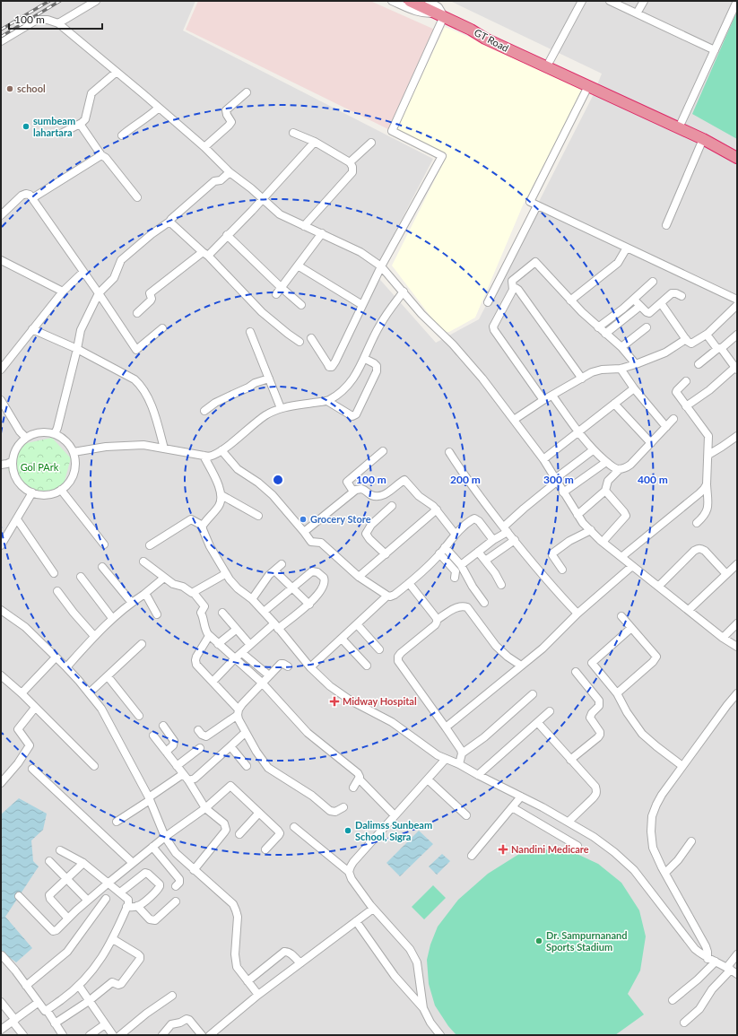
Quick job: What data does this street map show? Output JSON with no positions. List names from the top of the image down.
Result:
{
  "streets": {
    "highway": ["GT Road"]
  },
  "parks": ["Gol PArk"],
  "places": {
    "other": [
      "school",
      "sumbeam lahartara",
      "Grocery Store",
      "Dalimss Sunbeam School, Sigra",
      "Dr. Sampurnanand Sports Stadium"
    ],
    "health": ["Midway Hospital", "Nandini Medicare"]
  },
  "scale_bar": "100 m",
  "rings": [
    "100 m",
    "200 m",
    "300 m",
    "400 m"
  ]
}
